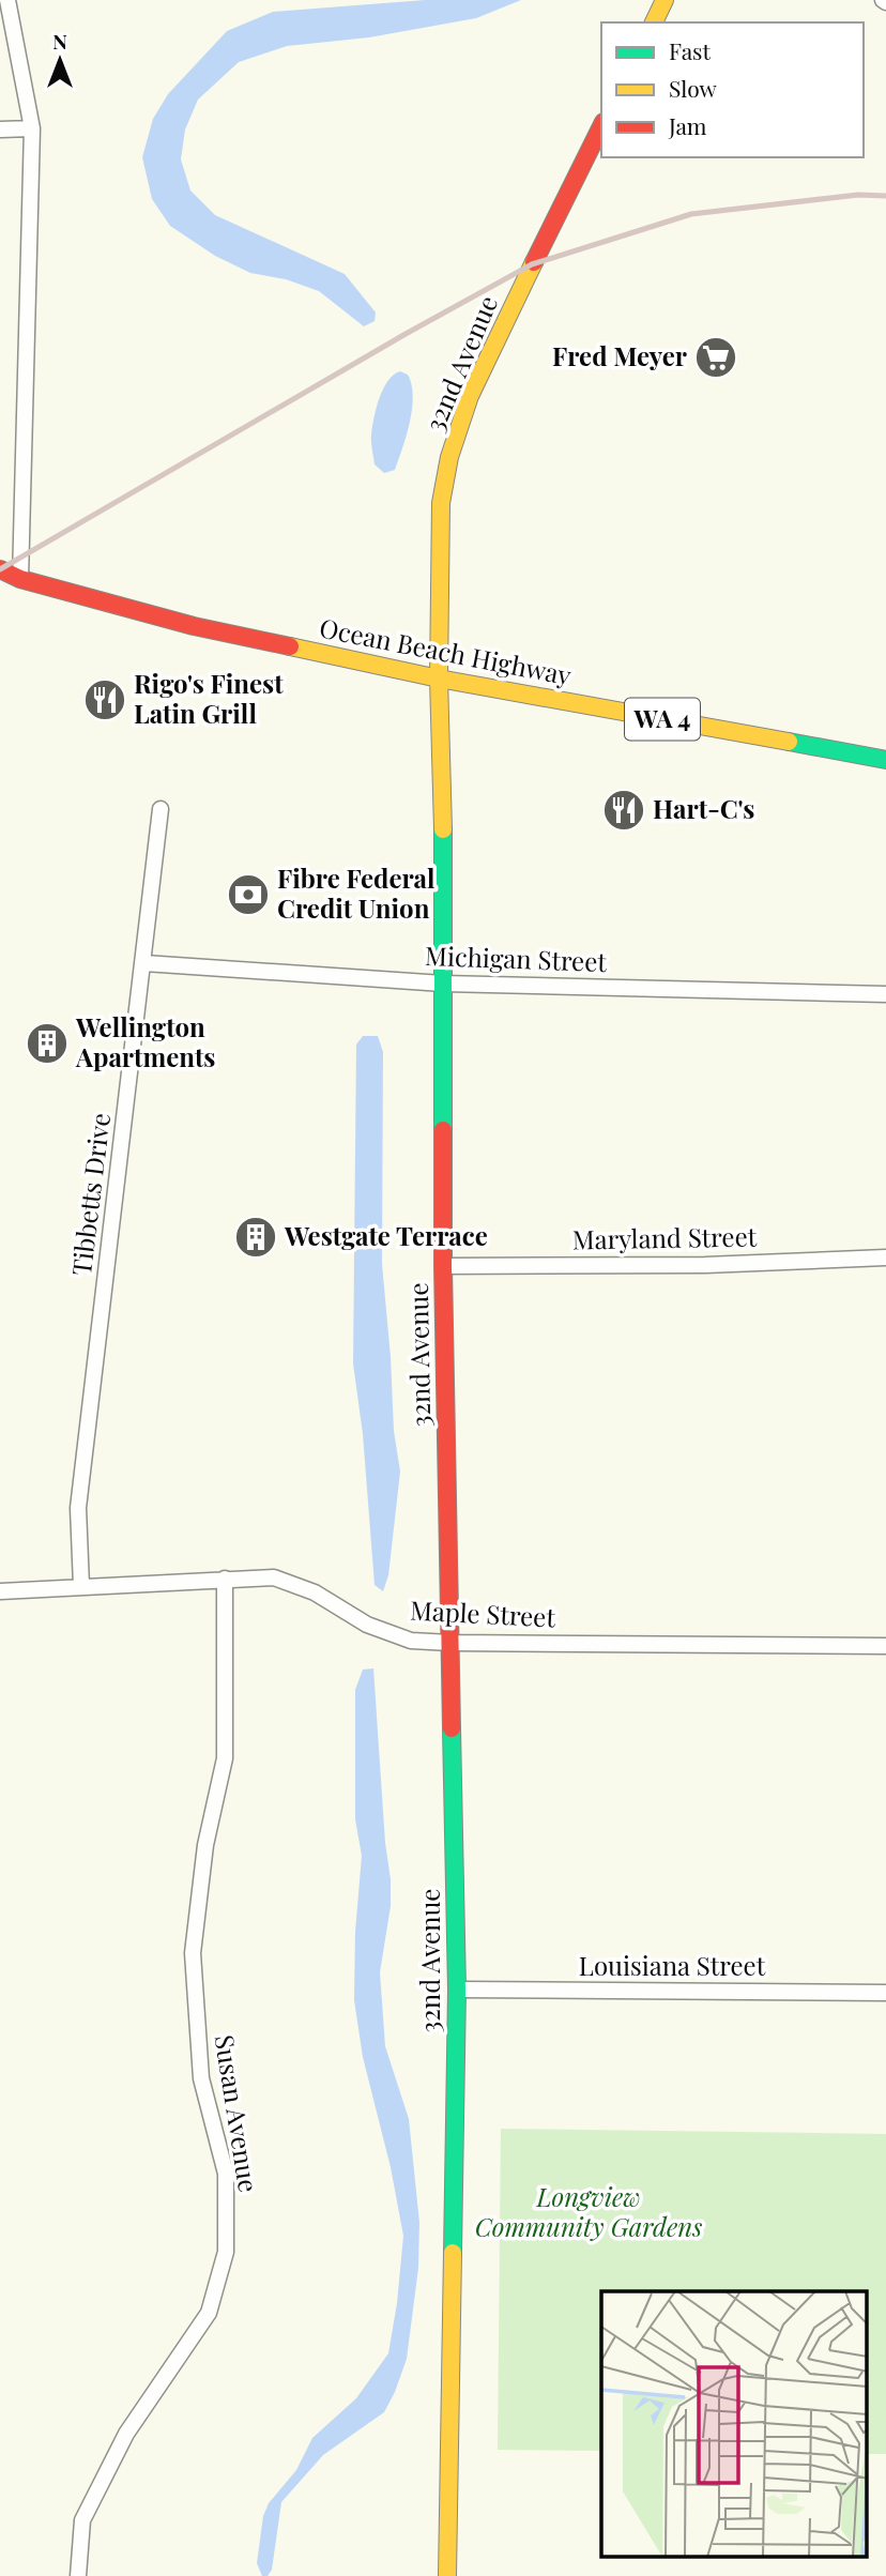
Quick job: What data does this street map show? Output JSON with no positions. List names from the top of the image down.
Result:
{
  "streets": {
    "street": [
      "32nd Avenue",
      "Ocean Beach Highway",
      "WA 4",
      "Michigan Street",
      "Tibbetts Drive",
      "Maryland Street",
      "Maple Street",
      "Louisiana Street",
      "Susan Avenue"
    ]
  },
  "crossings": [
    ["32nd Avenue", "Ocean Beach Highway"],
    ["32nd Avenue", "Michigan Street"],
    ["32nd Avenue", "Maryland Street"],
    ["32nd Avenue", "Maple Street"],
    ["32nd Avenue", "Louisiana Street"],
    ["Michigan Street", "Tibbetts Drive"],
    ["Tibbetts Drive", "Maple Street"],
    ["Maple Street", "Susan Avenue"]
  ],
  "parks": ["Longview Community Gardens"],
  "places": {
    "supermarket": ["Fred Meyer"],
    "restaurant": ["Rigo's Finest Latin Grill", "Hart-C's"],
    "bank": ["Fibre Federal Credit Union"],
    "building": ["Wellington Apartments", "Westgate Terrace"]
  },
  "legend": ["Fast", "Slow", "Jam"],
  "north": "top"
}
